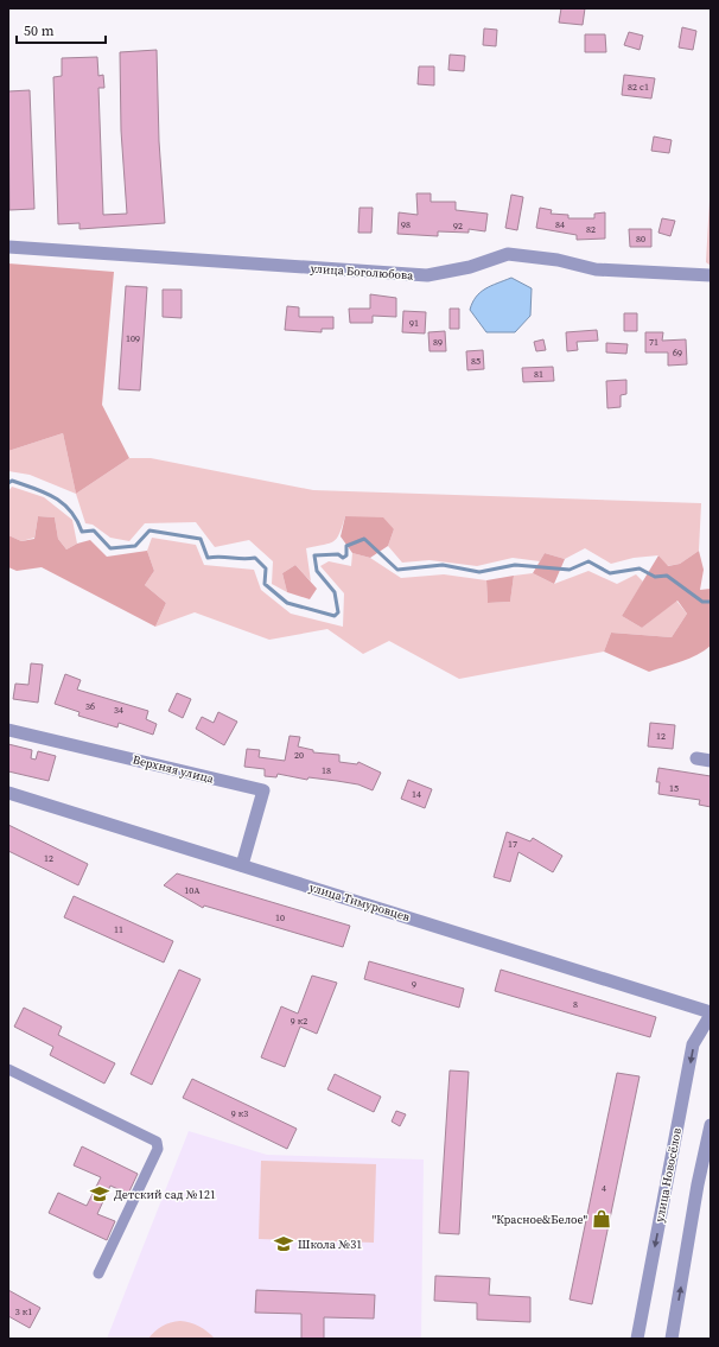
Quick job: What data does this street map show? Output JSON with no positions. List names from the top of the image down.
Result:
{
  "streets": {
    "street": [
      "улица Боголюбова",
      "Верхняя улица",
      "улица Тимуровцев",
      "улица Новосёлов"
    ]
  },
  "crossings": [
    ["Верхняя улица", "улица Тимуровцев"],
    ["улица Тимуровцев", "улица Новосёлов"]
  ],
  "places": {
    "school or university": ["Детский сад №121", "Школа №31"],
    "shop": ["\"Красное&Белое\""]
  },
  "house_numbers": [
    "82 с1",
    "98",
    "84",
    "92",
    "82",
    "80",
    "91",
    "109",
    "89",
    "71",
    "69",
    "85",
    "81",
    "36",
    "34",
    "12",
    "20",
    "18",
    "15",
    "14",
    "17",
    "12",
    "10А",
    "10",
    "11",
    "9",
    "8",
    "9 к2",
    "9 к3",
    "4",
    "3 к1"
  ],
  "scale_bar": "50 m"
}
